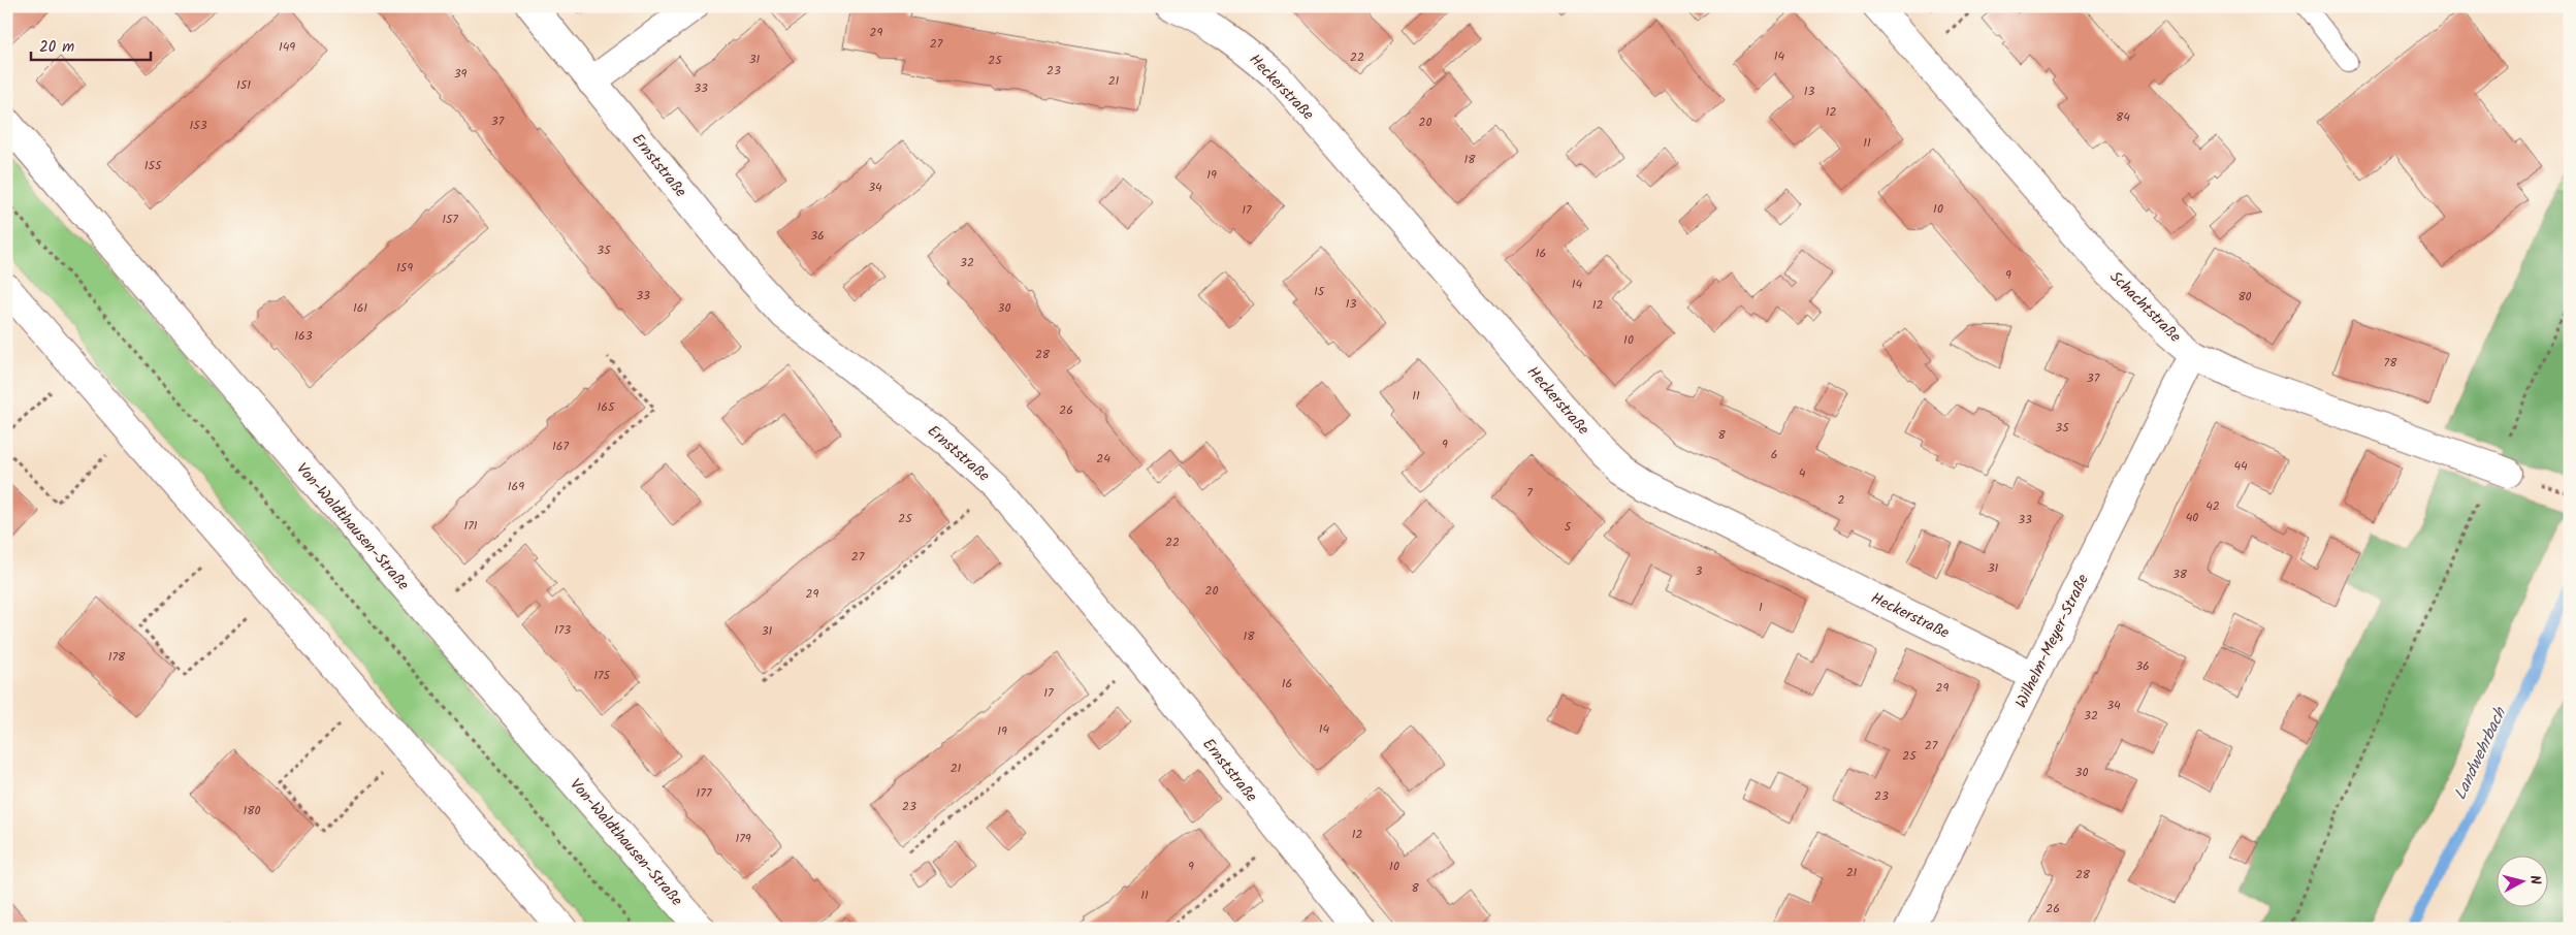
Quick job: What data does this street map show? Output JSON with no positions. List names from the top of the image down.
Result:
{
  "streets": {
    "street": [
      "Heckerstraße",
      "Ernststraße",
      "Schachtstraße",
      "Von-Waldthausen-Straße",
      "Wilhelm-Meyer-Straße"
    ]
  },
  "crossings": [
    ["Heckerstraße", "Wilhelm-Meyer-Straße"],
    ["Schachtstraße", "Wilhelm-Meyer-Straße"]
  ],
  "water": ["Landwehrbach"],
  "house_numbers": [
    "29",
    "27",
    "149",
    "14",
    "22",
    "31",
    "25",
    "23",
    "39",
    "21",
    "151",
    "33",
    "13",
    "12",
    "84",
    "37",
    "20",
    "153",
    "11",
    "18",
    "155",
    "19",
    "34",
    "10",
    "17",
    "157",
    "36",
    "35",
    "16",
    "32",
    "159",
    "9",
    "14",
    "15",
    "33",
    "80",
    "13",
    "12",
    "161",
    "30",
    "163",
    "10",
    "28",
    "78",
    "37",
    "11",
    "165",
    "26",
    "35",
    "8",
    "9",
    "167",
    "6",
    "24",
    "44",
    "4",
    "169",
    "7",
    "2",
    "42",
    "40",
    "25",
    "33",
    "171",
    "5",
    "22",
    "27",
    "31",
    "3",
    "38",
    "20",
    "29",
    "1",
    "173",
    "31",
    "18",
    "178",
    "36",
    "175",
    "16",
    "29",
    "17",
    "34",
    "32",
    "14",
    "19",
    "27",
    "25",
    "21",
    "30",
    "177",
    "23",
    "23",
    "180",
    "12",
    "179",
    "9",
    "10",
    "21",
    "28",
    "8",
    "11",
    "26"
  ],
  "scale_bar": "20 m",
  "north": "right"
}
